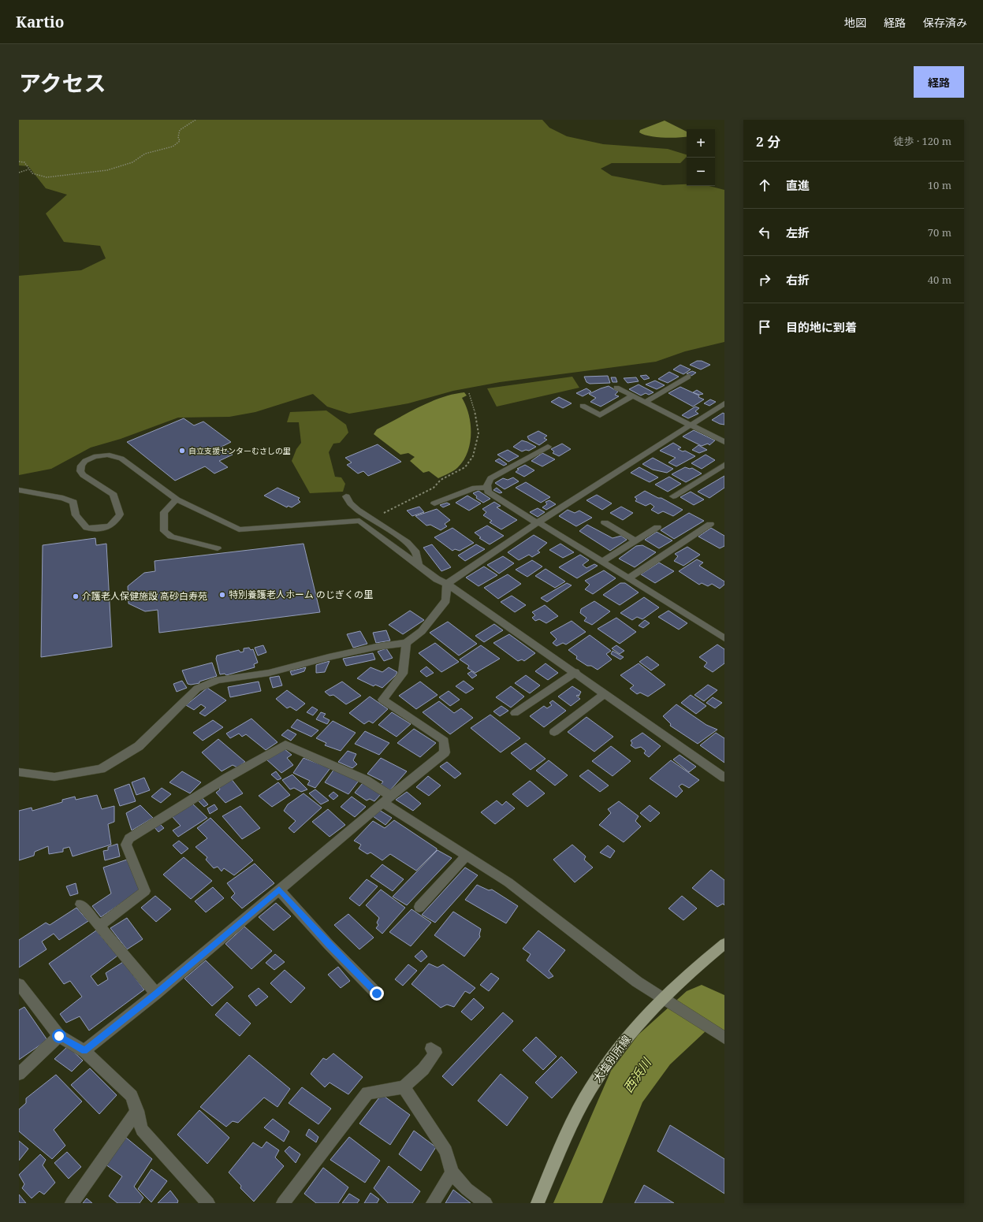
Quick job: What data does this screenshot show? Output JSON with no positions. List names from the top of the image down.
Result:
{
  "streets": {
    "main road": ["大塩別所線"]
  },
  "water": ["西浜川"],
  "places": ["自立支援センターむさしの里", "特別養護老人ホーム のじぎくの里", "介護老人保健施設 高砂白寿苑"],
  "page": {
    "header": "Kartio",
    "nav": ["地図", "経路", "保存済み"],
    "title": "アクセス",
    "buttons": "経路",
    "heading": ["2 分", "徒歩 · 120 m"],
    "map_buttons": ["+", "−"],
    "list": [
      ["直進", "10 m"],
      ["左折", "70 m"],
      ["右折", "40 m"],
      "目的地に到着"
    ]
  }
}
